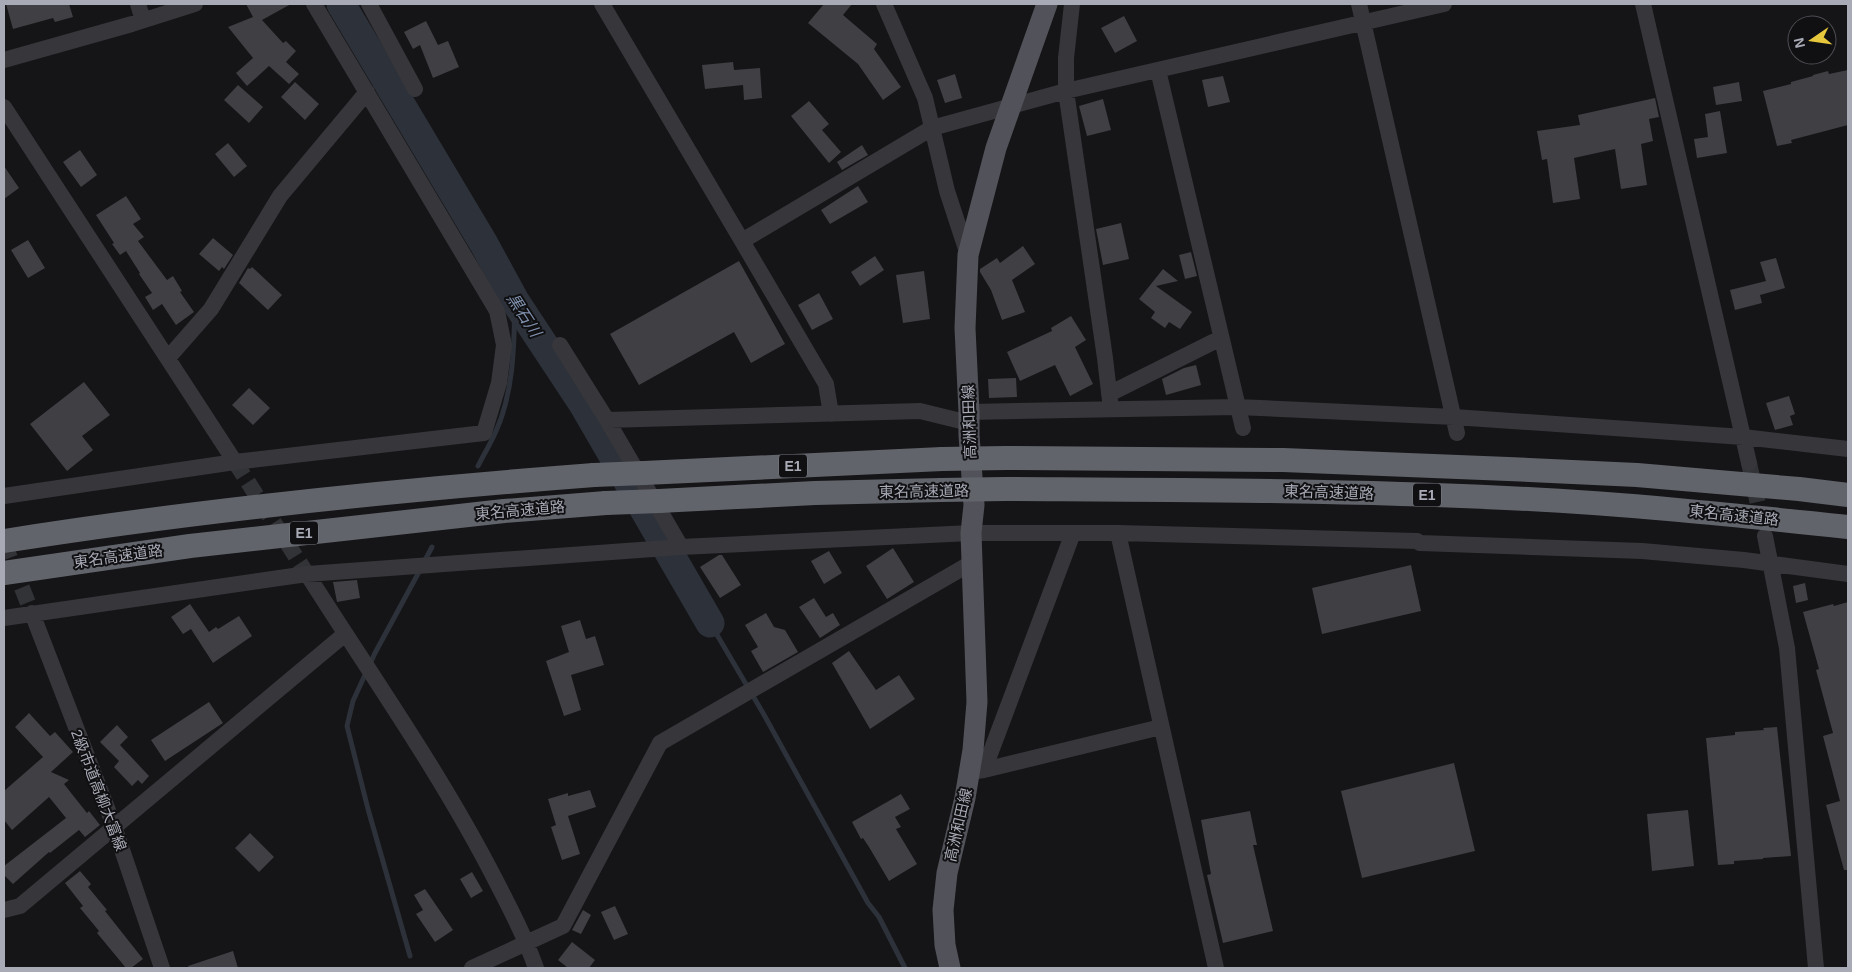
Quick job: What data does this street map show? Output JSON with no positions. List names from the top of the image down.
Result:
{
  "streets": {
    "highway": ["E1", "東名高速道路"],
    "main road": ["高洲和田線"],
    "street": ["2級市道高柳大富線"]
  },
  "water": ["黒石川"],
  "north": "left"
}
